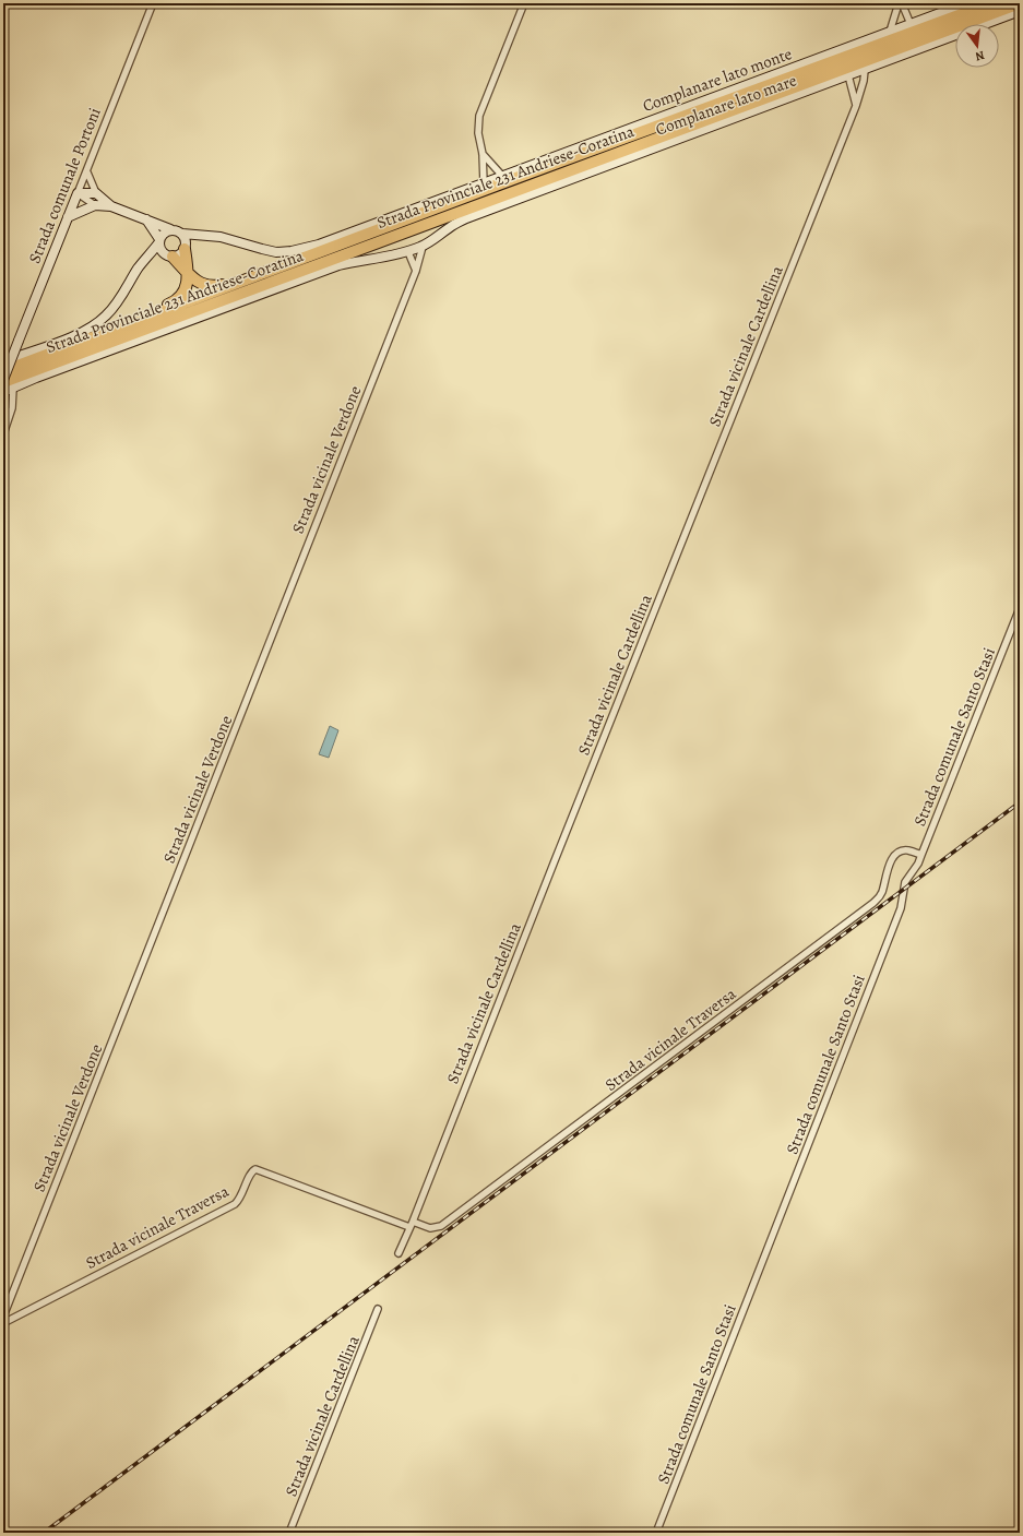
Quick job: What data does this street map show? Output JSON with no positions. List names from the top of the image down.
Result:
{
  "streets": {
    "highway": ["Strada Provinciale 231 Andriese-Coratina"],
    "street": [
      "Complanare lato monte",
      "Complanare lato mare",
      "Strada comunale Portoni",
      "Strada vicinale Cardellina",
      "Strada vicinale Verdone",
      "Strada comunale Santo Stasi",
      "Strada vicinale Traversa"
    ]
  },
  "crossings": [
    ["Complanare lato mare", "Strada vicinale Cardellina"],
    ["Complanare lato mare", "Strada vicinale Verdone"],
    ["Strada Provinciale 231 Andriese-Coratina", "Strada comunale Portoni"],
    ["Strada vicinale Cardellina", "Strada vicinale Traversa"],
    ["Strada comunale Santo Stasi", "Strada vicinale Traversa"]
  ],
  "north": "bottom"
}
